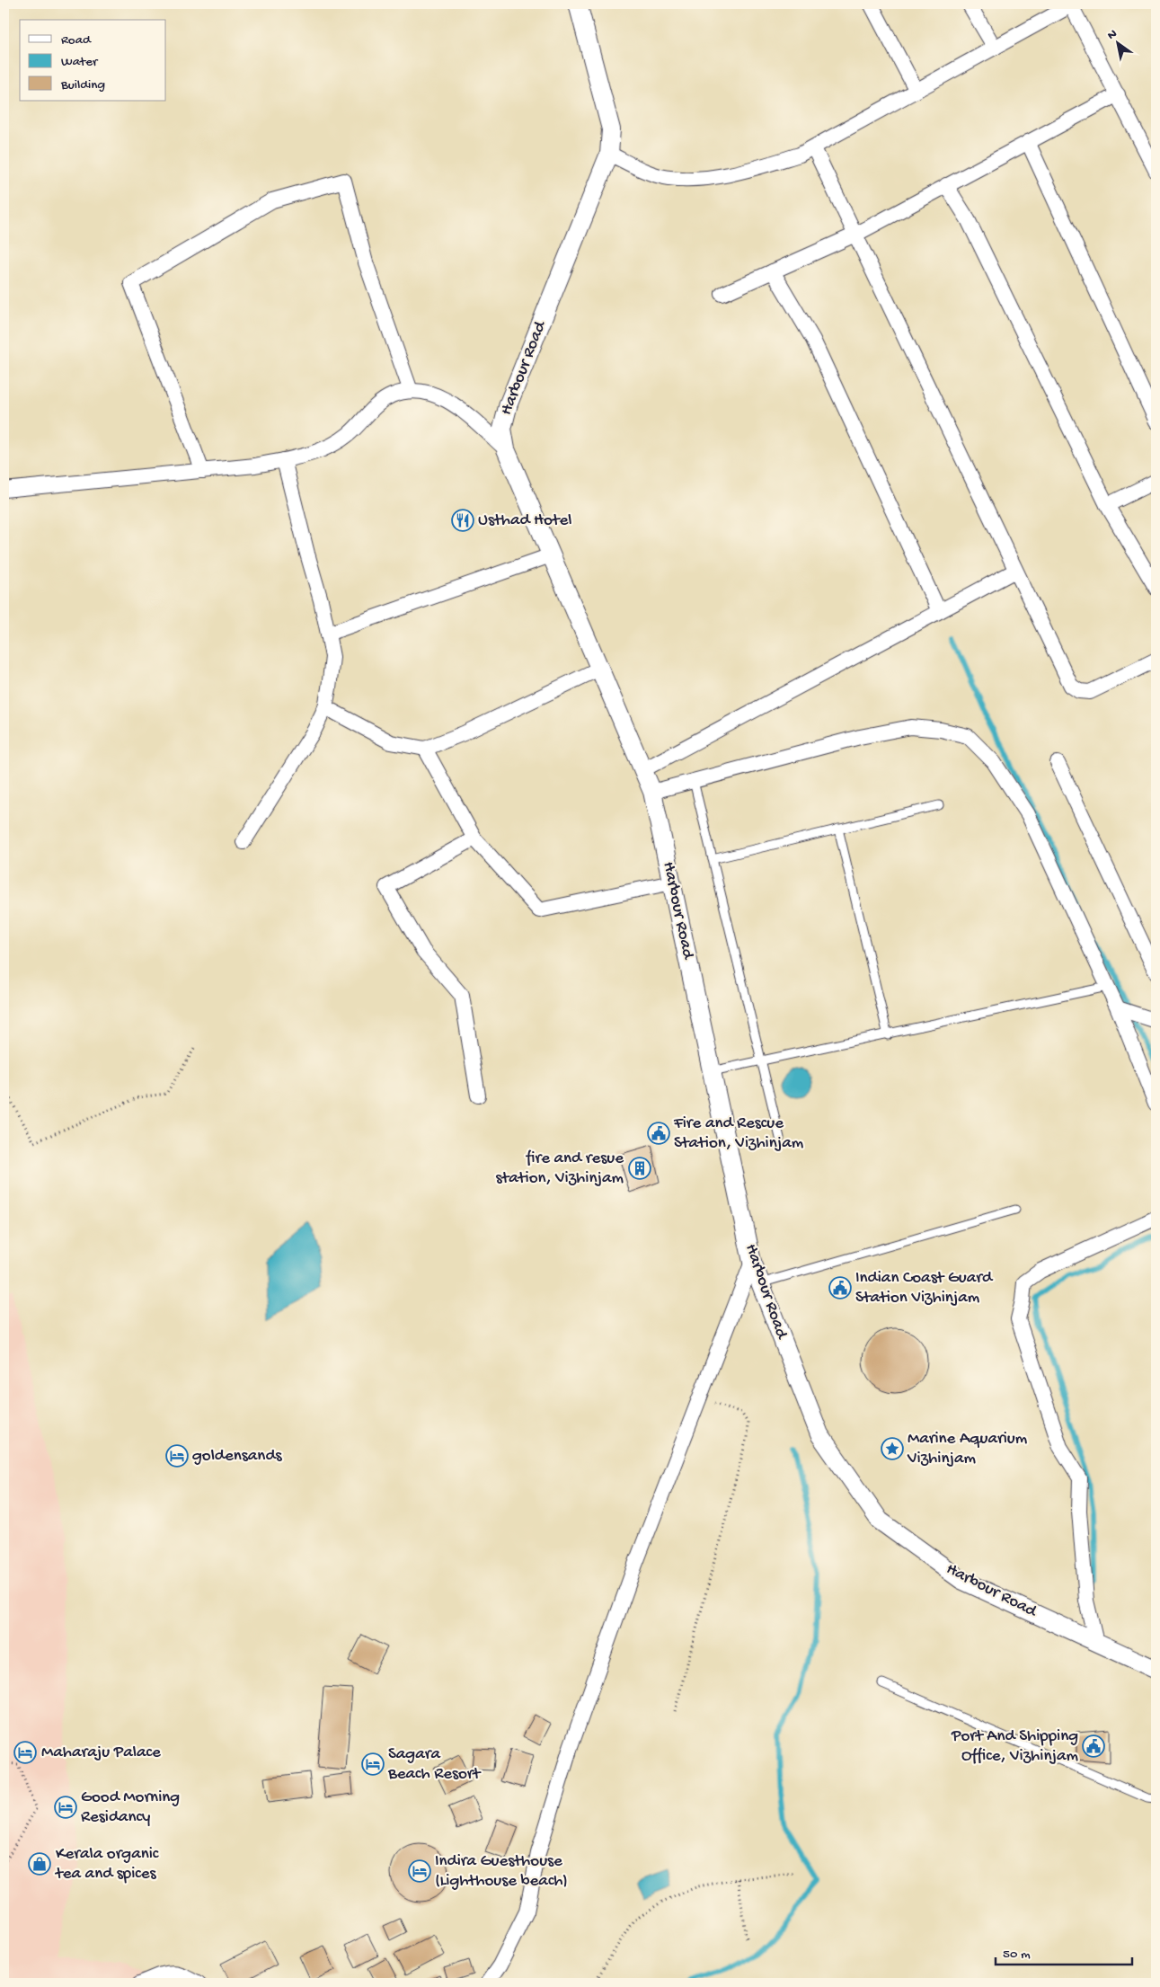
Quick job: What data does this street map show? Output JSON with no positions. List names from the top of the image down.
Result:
{
  "streets": {
    "street": ["Harbour Road"]
  },
  "places": {
    "restaurant": ["Usthad Hotel"],
    "public building": ["Fire and Rescue Station, Vizhinjam", "Indian Coast Guard Station Vizhinjam", "Port And Shipping Office, Vizhinjam"],
    "building": ["fire and resue station, Vizhinjam"],
    "place": ["Marine Aquarium Vizhinjam"],
    "hotel": [
      "goldensands",
      "Maharaju Palace",
      "Sagara Beach Resort",
      "Good Morning Residancy",
      "Indira Guesthouse (Lighthouse beach)"
    ],
    "shop": ["Kerala organic tea and spices"]
  },
  "legend": ["Road", "Water", "Building"],
  "scale_bar": "50 m",
  "north": "top left"
}
